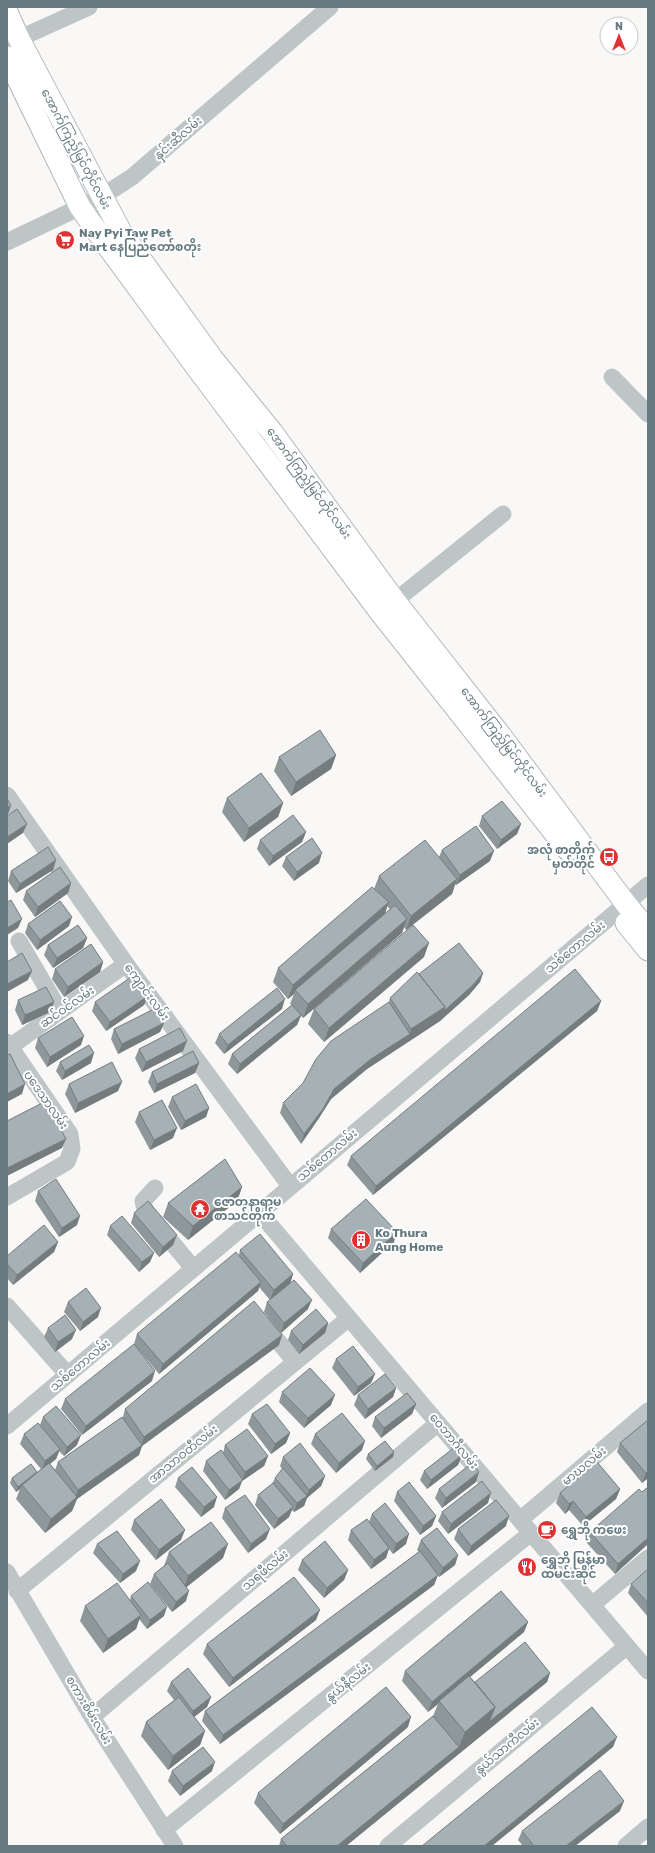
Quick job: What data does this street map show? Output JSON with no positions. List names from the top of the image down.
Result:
{
  "streets": {
    "main road": ["အောက်ကြည့်မြင်တိုင်လမ်း"],
    "street": [
      "နှင်းဆီလမ်း",
      "သစ်တောလမ်း",
      "ကျောင်းလမ်း",
      "ဆင်ဝင်လမ်း",
      "ပဒေသာလမ်း",
      "ဝေဘာဂီလမ်း",
      "အာသာဝတီလမ်း",
      "မာဃလမ်း",
      "သရဖီလမ်း",
      "နွယ်နီလမ်း",
      "စကားစိမ်းလမ်း",
      "နွယ်သာကီလမ်း"
    ]
  },
  "crossings": [
    ["နှင်းဆီလမ်း", "အောက်ကြည့်မြင်တိုင်လမ်း"],
    ["အောက်ကြည့်မြင်တိုင်လမ်း", "သစ်တောလမ်း"],
    ["သစ်တောလမ်း", "ကျောင်းလမ်း"],
    ["သစ်တောလမ်း", "ဝေဘာဂီလမ်း"],
    ["ကျောင်းလမ်း", "ဆင်ဝင်လမ်း"],
    ["ဆင်ဝင်လမ်း", "ပဒေသာလမ်း"],
    ["ဝေဘာဂီလမ်း", "အာသာဝတီလမ်း"],
    ["ဝေဘာဂီလမ်း", "မာဃလမ်း"],
    ["ဝေဘာဂီလမ်း", "သရဖီလမ်း"],
    ["ဝေဘာဂီလမ်း", "နွယ်နီလမ်း"],
    ["ဝေဘာဂီလမ်း", "နွယ်သာကီလမ်း"],
    ["အာသာဝတီလမ်း", "စကားစိမ်းလမ်း"],
    ["သရဖီလမ်း", "စကားစိမ်းလမ်း"],
    ["နွယ်နီလမ်း", "စကားစိမ်းလမ်း"]
  ],
  "places": {
    "supermarket": ["Nay Pyi Taw Pet Mart နေပြည်တော်စတိုး"],
    "bus stop": ["အလုံ စာတိုက် မှတ်တိုင်"],
    "temple": ["ဇောတနာရာမ စာသင်တိုက်"],
    "building": ["Ko Thura Aung Home"],
    "cafe": ["ရွှေဘို ကဖေး"],
    "restaurant": ["ရွှေဘို မြန်မာ ထမင်းဆိုင်"]
  },
  "north": "top"
}
